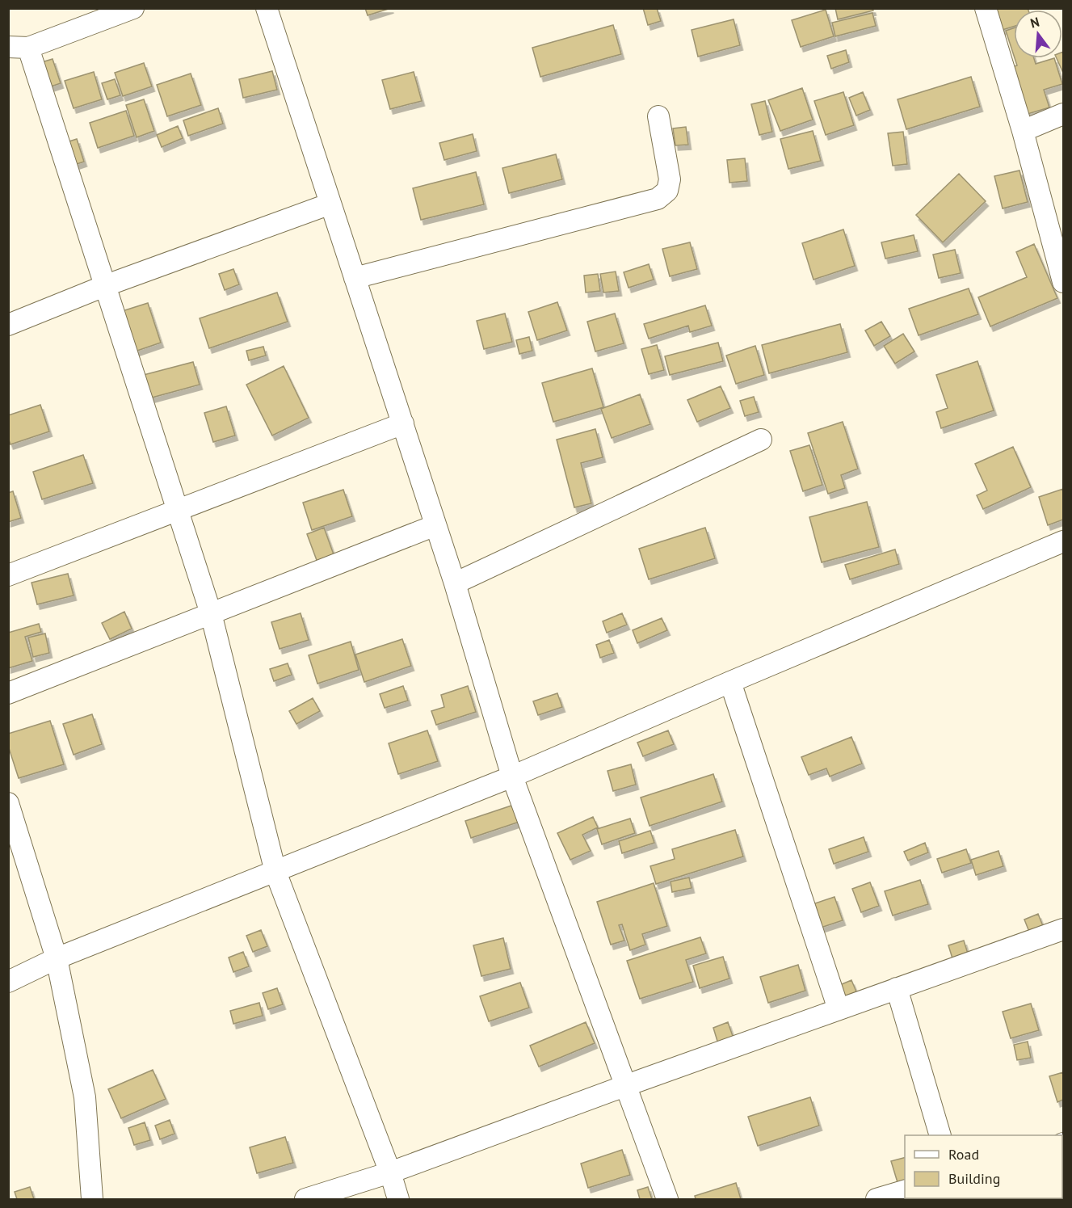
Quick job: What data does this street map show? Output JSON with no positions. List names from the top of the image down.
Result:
{
  "legend": ["Road", "Building"],
  "north": "top"
}
